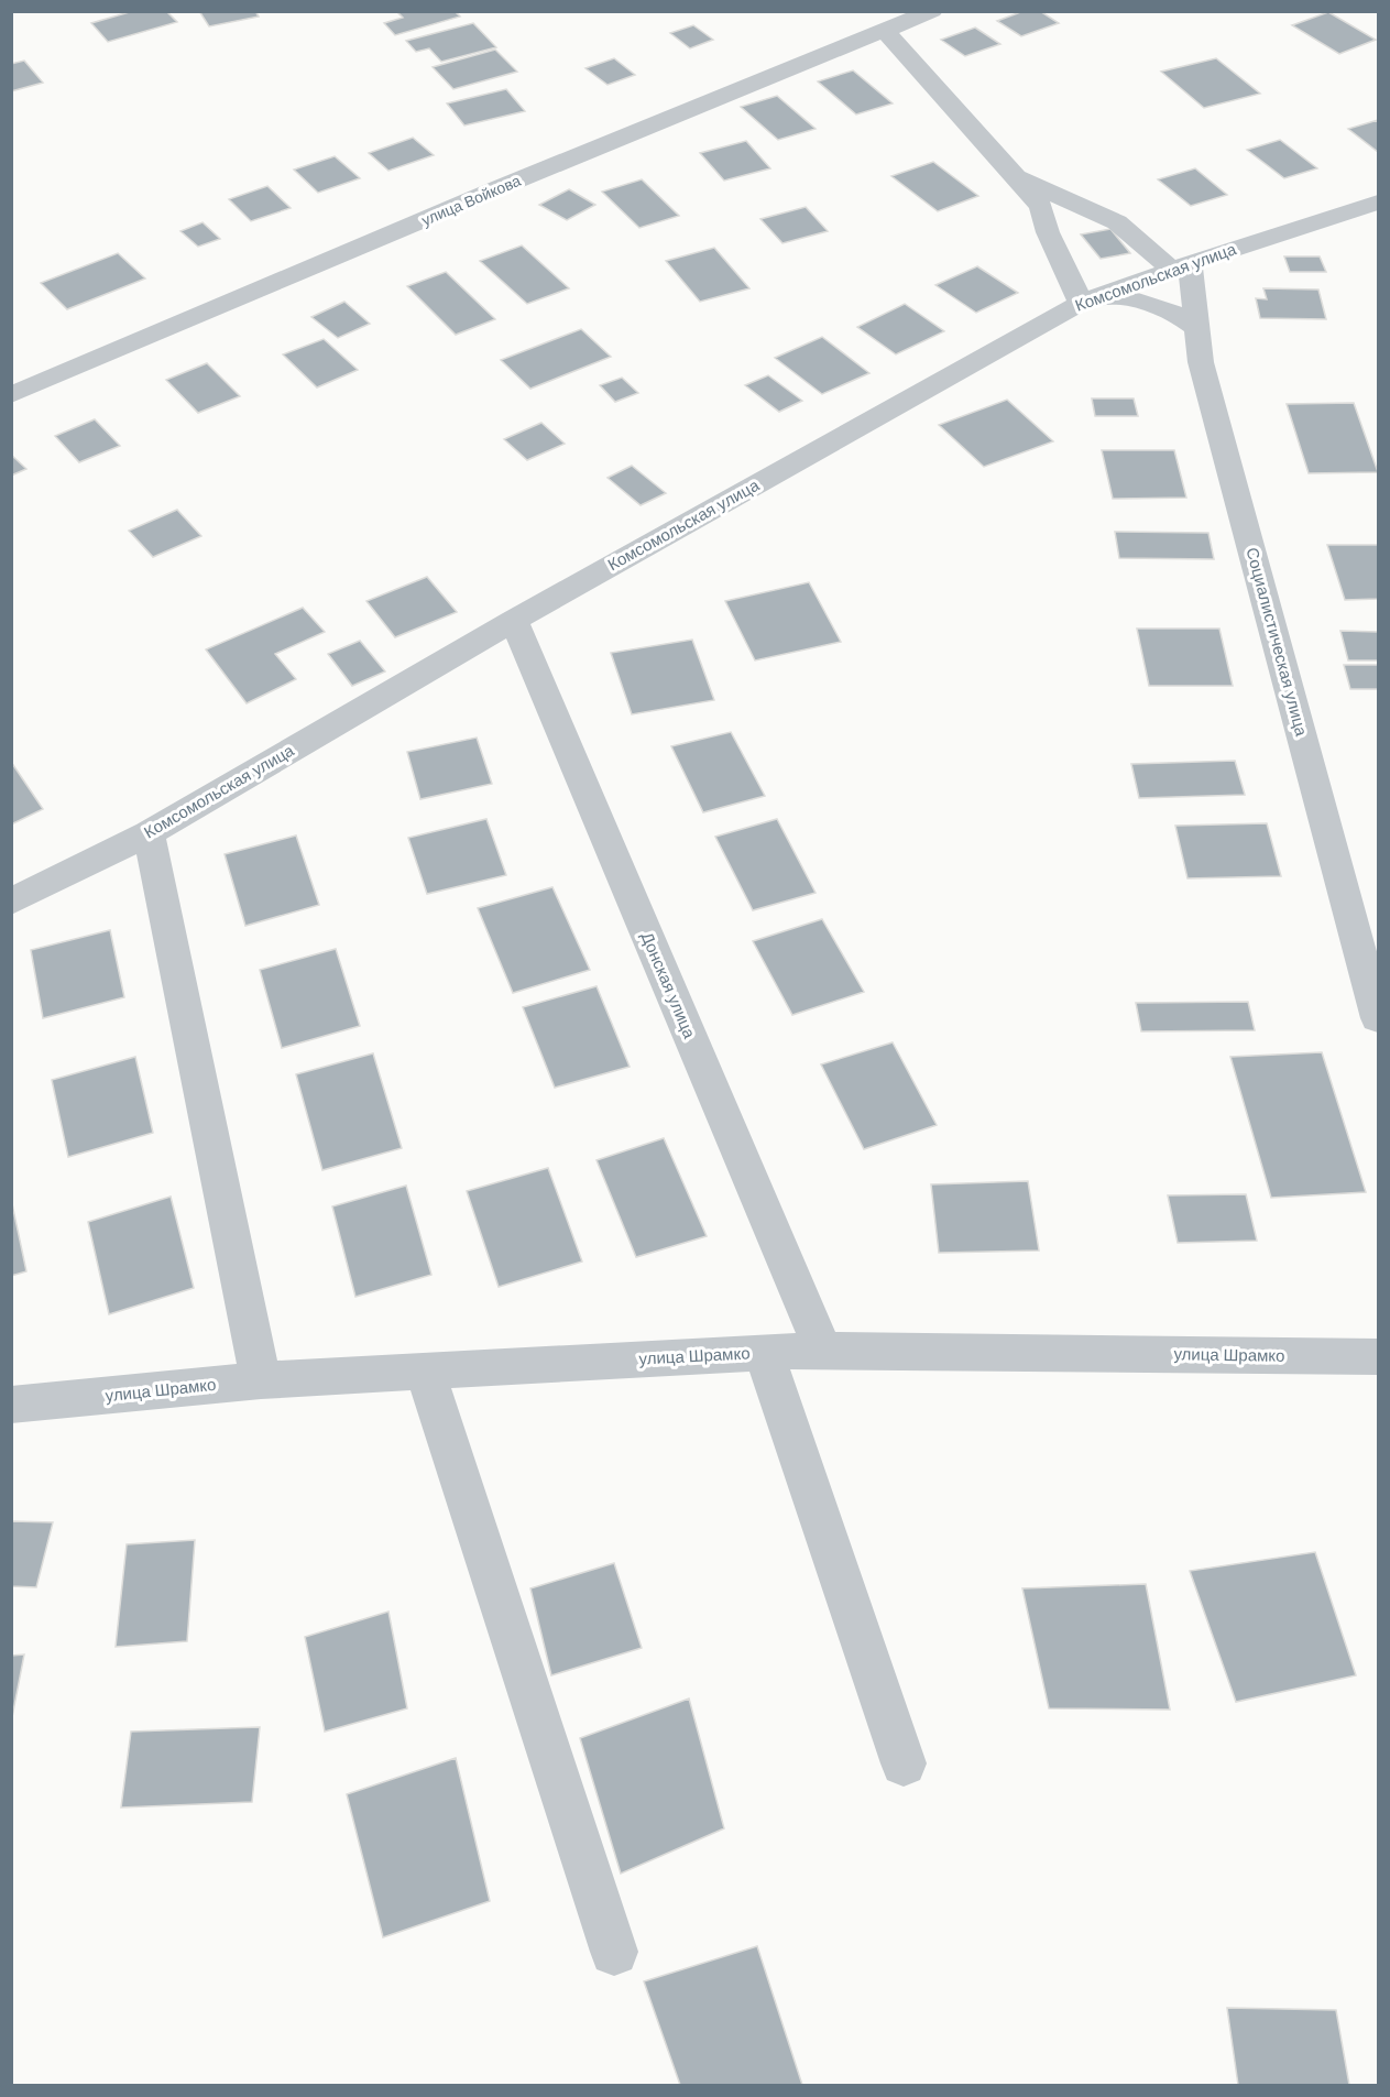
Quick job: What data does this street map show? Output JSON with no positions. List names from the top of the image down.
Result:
{
  "streets": {
    "street": [
      "улица Войкова",
      "Комсомольская улица",
      "Социалистическая улица",
      "Донская улица",
      "улица Шрамко"
    ]
  },
  "crossings": [
    ["Комсомольская улица", "Социалистическая улица"],
    ["Комсомольская улица", "Донская улица"],
    ["Донская улица", "улица Шрамко"]
  ]
}
